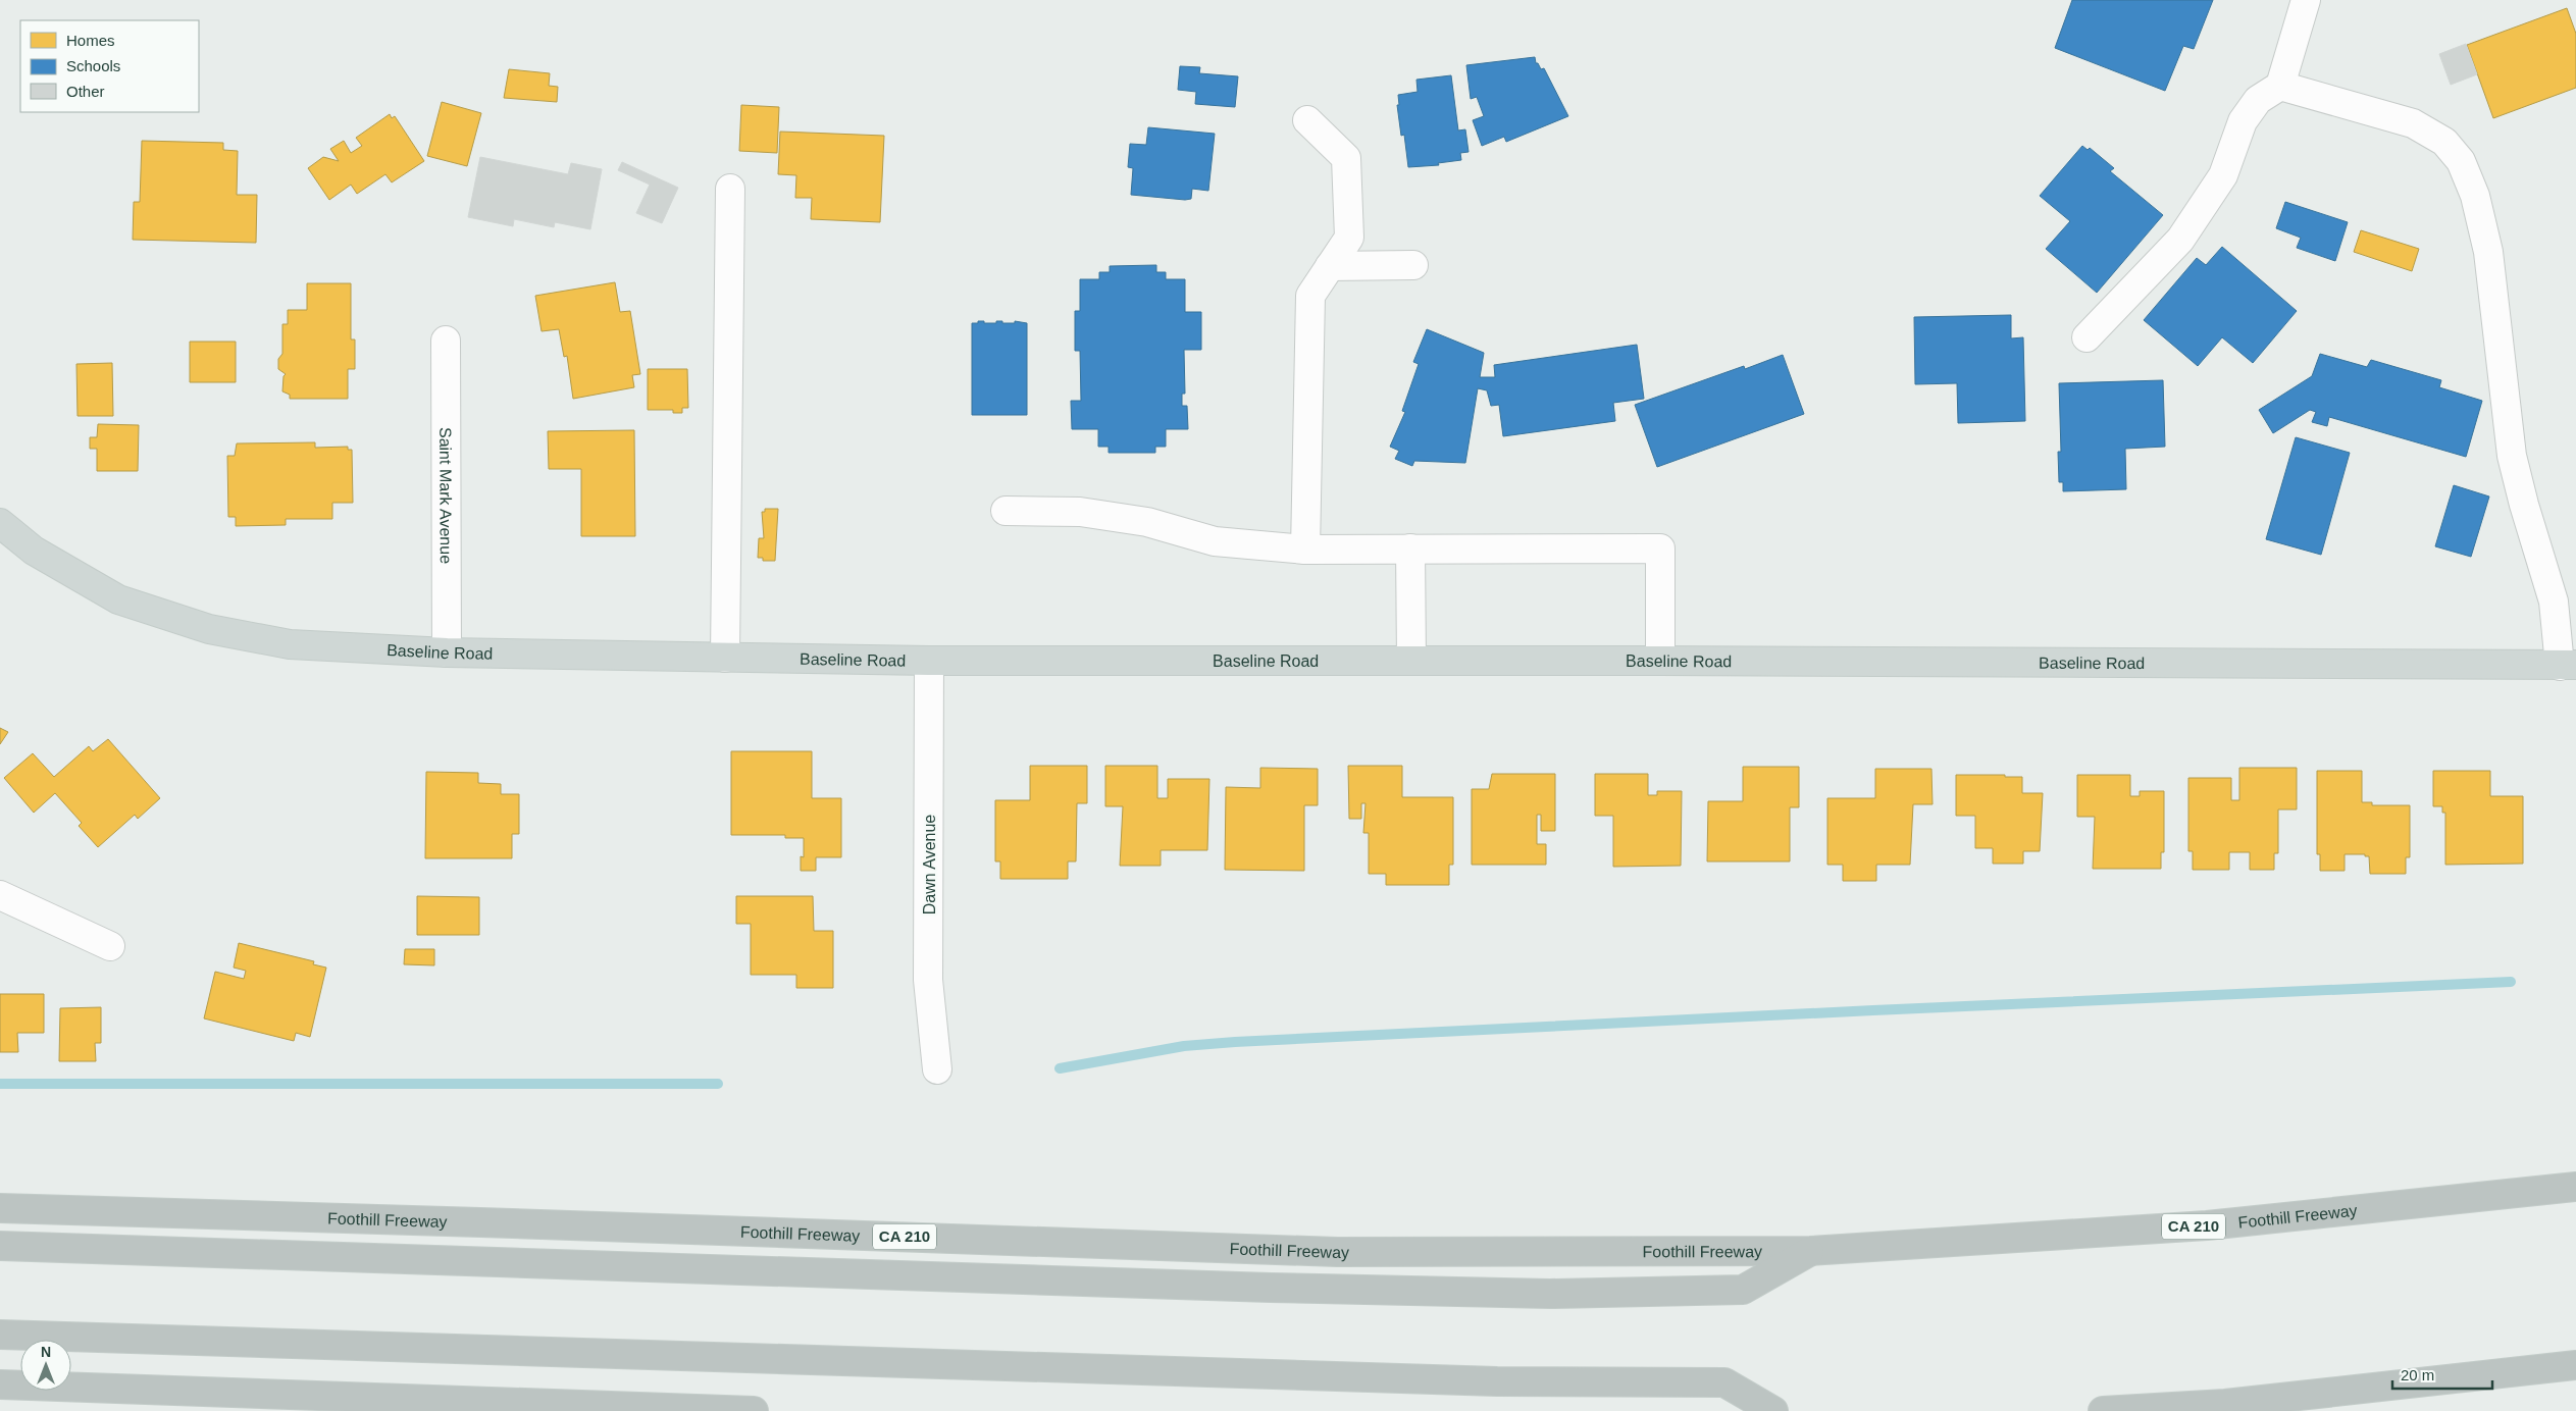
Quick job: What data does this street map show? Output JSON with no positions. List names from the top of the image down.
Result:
{
  "streets": {
    "highway": ["Foothill Freeway", "CA 210"],
    "main road": ["Baseline Road"],
    "street": ["Saint Mark Avenue", "Dawn Avenue"]
  },
  "crossings": [
    ["Saint Mark Avenue", "Baseline Road"],
    ["Baseline Road", "Dawn Avenue"]
  ],
  "legend": ["Homes", "Schools", "Other"],
  "scale_bar": "20 m",
  "north": "top"
}
